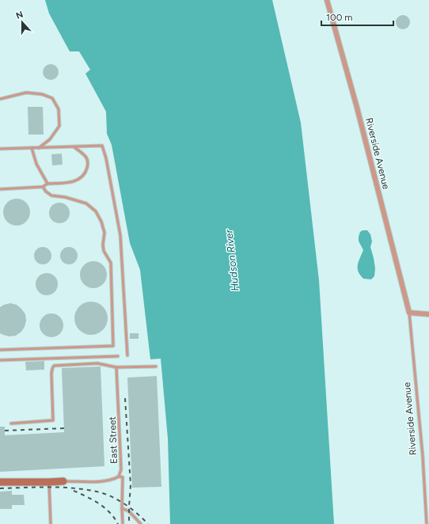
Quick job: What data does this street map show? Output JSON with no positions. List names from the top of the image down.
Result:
{
  "streets": {
    "street": ["Riverside Avenue"],
    "lane": ["East Street"]
  },
  "water": ["Hudson River"],
  "scale_bar": "100 m",
  "north": "top"
}
